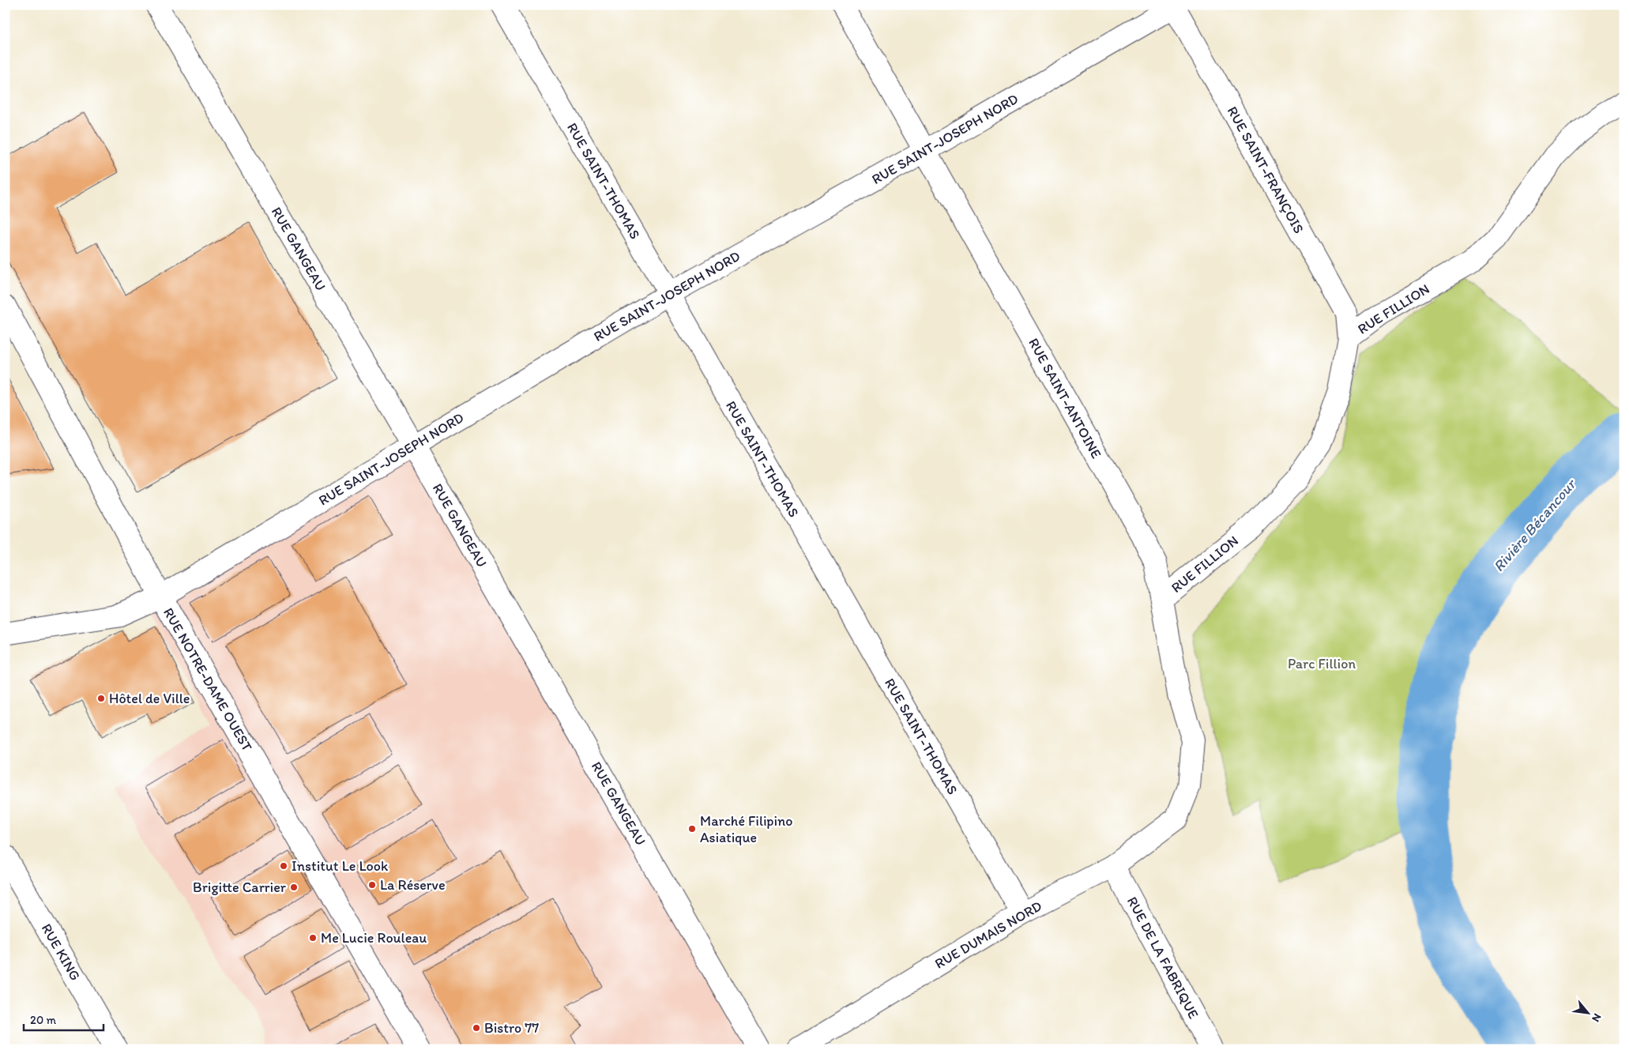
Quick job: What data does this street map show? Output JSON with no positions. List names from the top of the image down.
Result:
{
  "streets": {
    "street": [
      "RUE SAINT-JOSEPH NORD",
      "RUE SAINT-FRANÇOIS",
      "RUE SAINT-THOMAS",
      "RUE GANGEAU",
      "RUE FILLION",
      "RUE SAINT-ANTOINE",
      "RUE NOTRE-DAME OUEST",
      "RUE DUMAIS NORD",
      "RUE KING",
      "RUE DE LA FABRIQUE"
    ]
  },
  "crossings": [
    ["RUE SAINT-JOSEPH NORD", "RUE SAINT-FRANÇOIS"],
    ["RUE SAINT-JOSEPH NORD", "RUE SAINT-THOMAS"],
    ["RUE SAINT-JOSEPH NORD", "RUE GANGEAU"],
    ["RUE SAINT-JOSEPH NORD", "RUE SAINT-ANTOINE"],
    ["RUE SAINT-JOSEPH NORD", "RUE NOTRE-DAME OUEST"],
    ["RUE SAINT-FRANÇOIS", "RUE FILLION"],
    ["RUE SAINT-THOMAS", "RUE DUMAIS NORD"],
    ["RUE FILLION", "RUE SAINT-ANTOINE"],
    ["RUE SAINT-ANTOINE", "RUE DUMAIS NORD"],
    ["RUE DUMAIS NORD", "RUE DE LA FABRIQUE"]
  ],
  "water": ["Rivière Bécancour"],
  "parks": ["Parc Fillion"],
  "places": [
    "Hôtel de Ville",
    "Marché Filipino Asiatique",
    "Institut Le Look",
    "La Réserve",
    "Brigitte Carrier",
    "Me Lucie Rouleau",
    "Bistro 77"
  ],
  "scale_bar": "20 m",
  "north": "bottom right"
}
